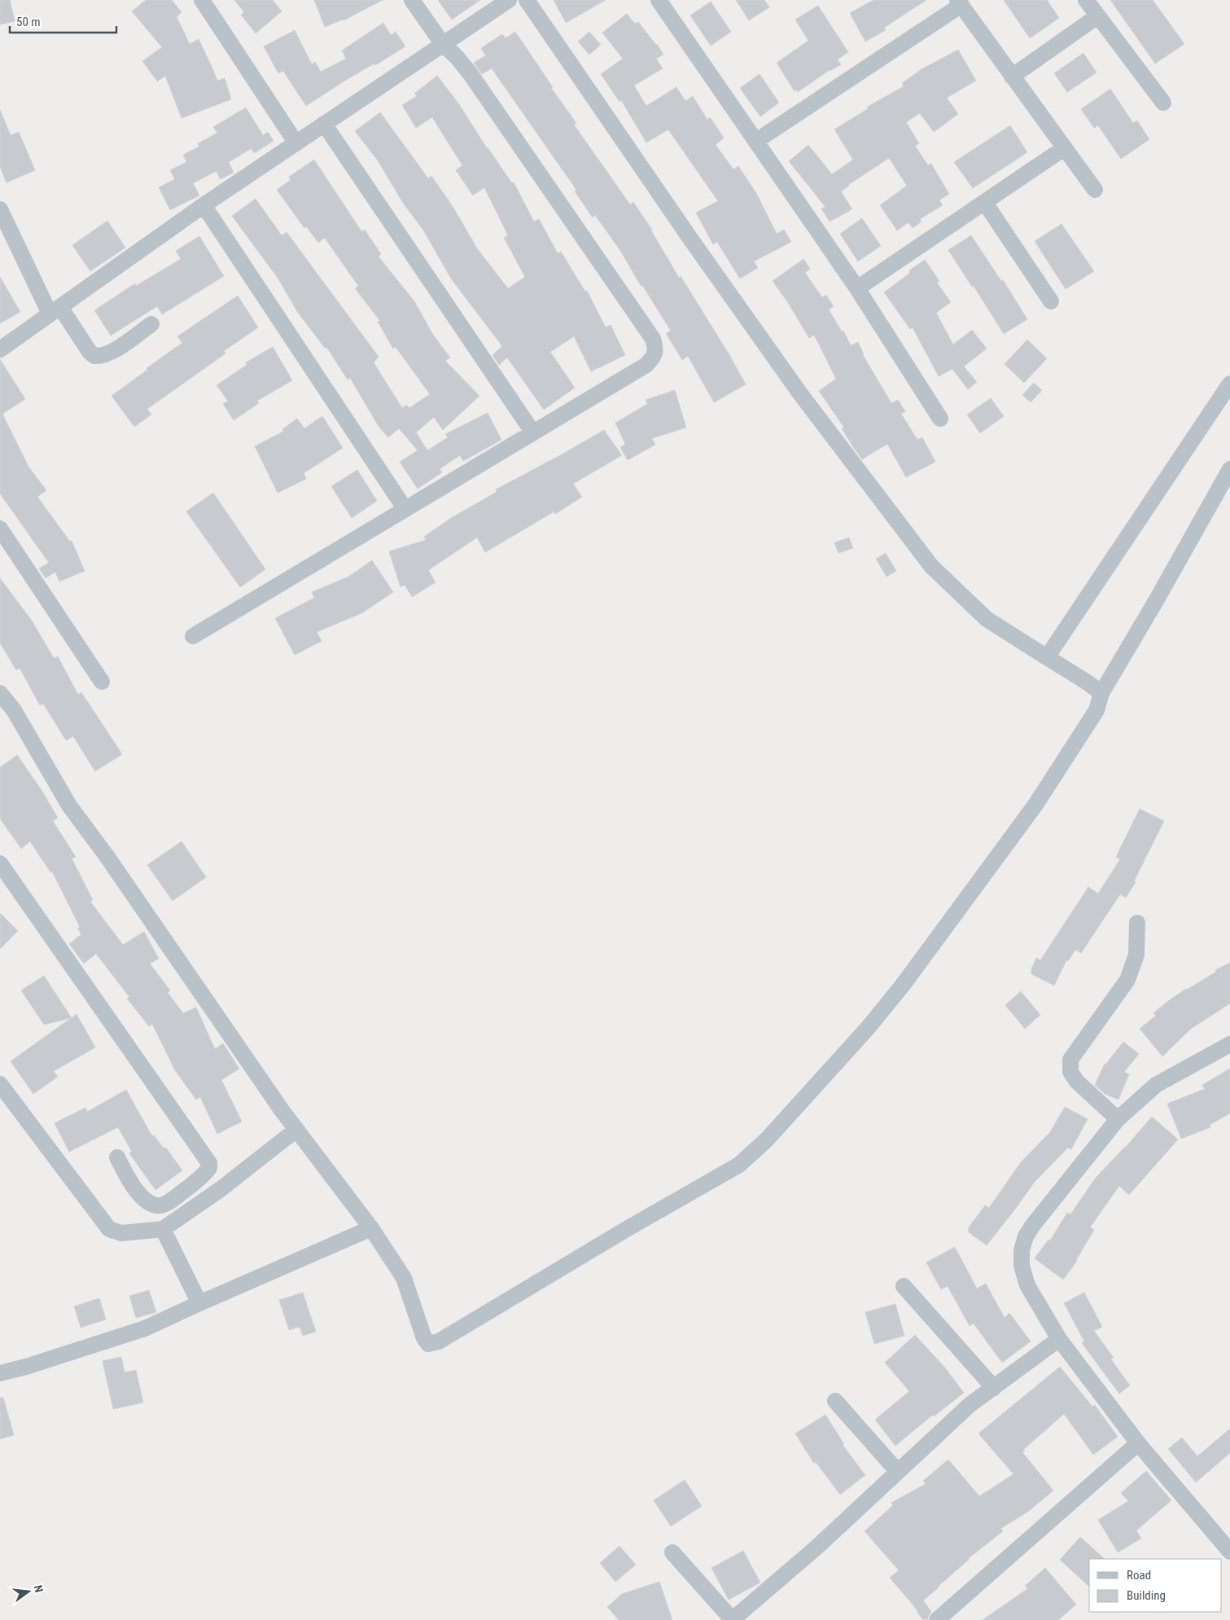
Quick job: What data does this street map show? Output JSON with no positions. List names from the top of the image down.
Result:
{
  "legend": ["Road", "Building"],
  "scale_bar": "50 m",
  "north": "right"
}
